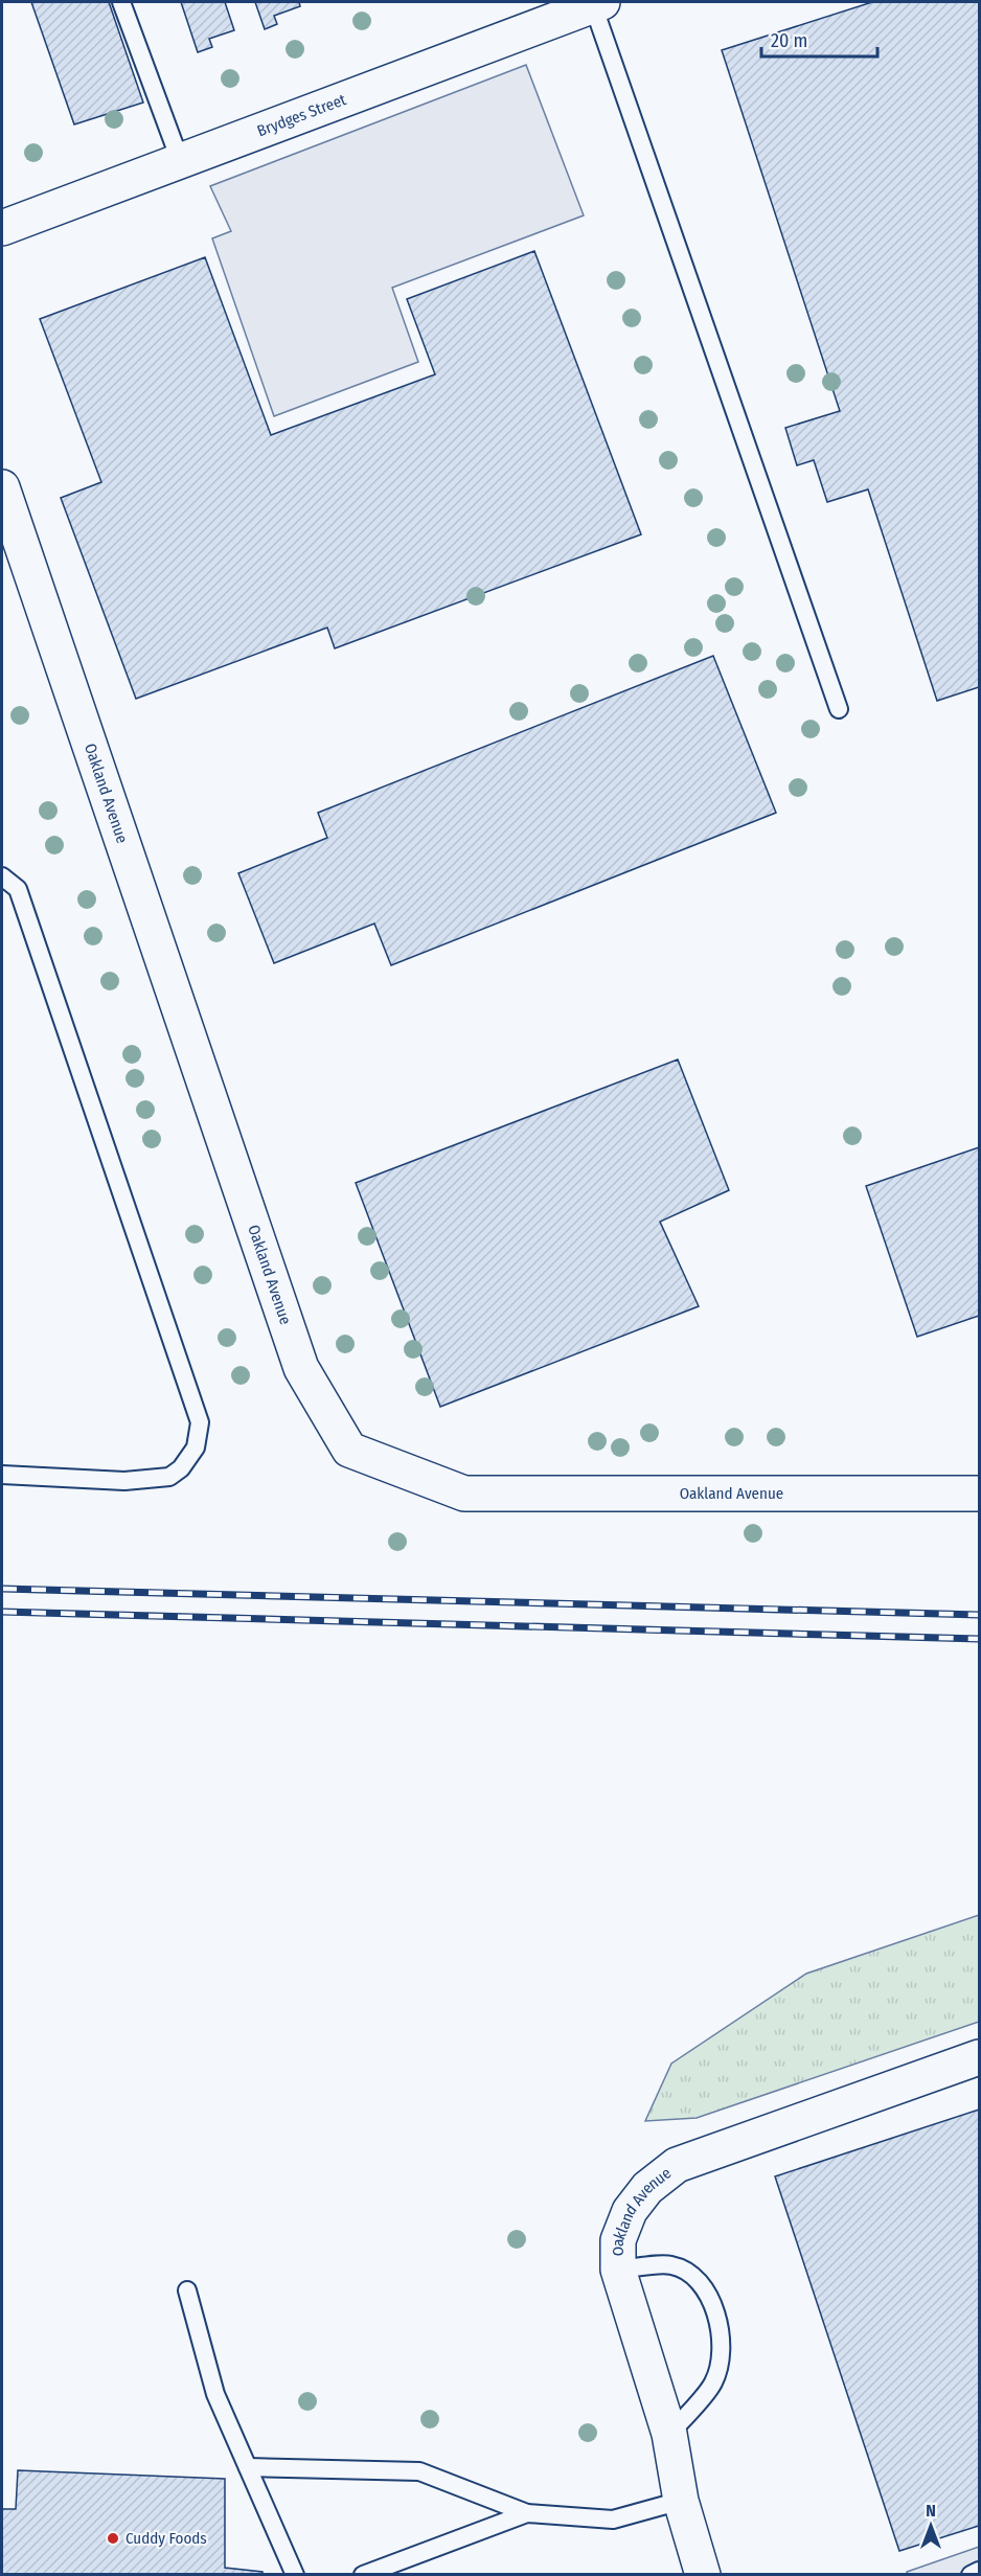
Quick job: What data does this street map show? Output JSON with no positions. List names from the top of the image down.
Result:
{
  "streets": {
    "street": ["Brydges Street", "Oakland Avenue"]
  },
  "places": ["Cuddy Foods"],
  "scale_bar": "20 m",
  "north": "top"
}
